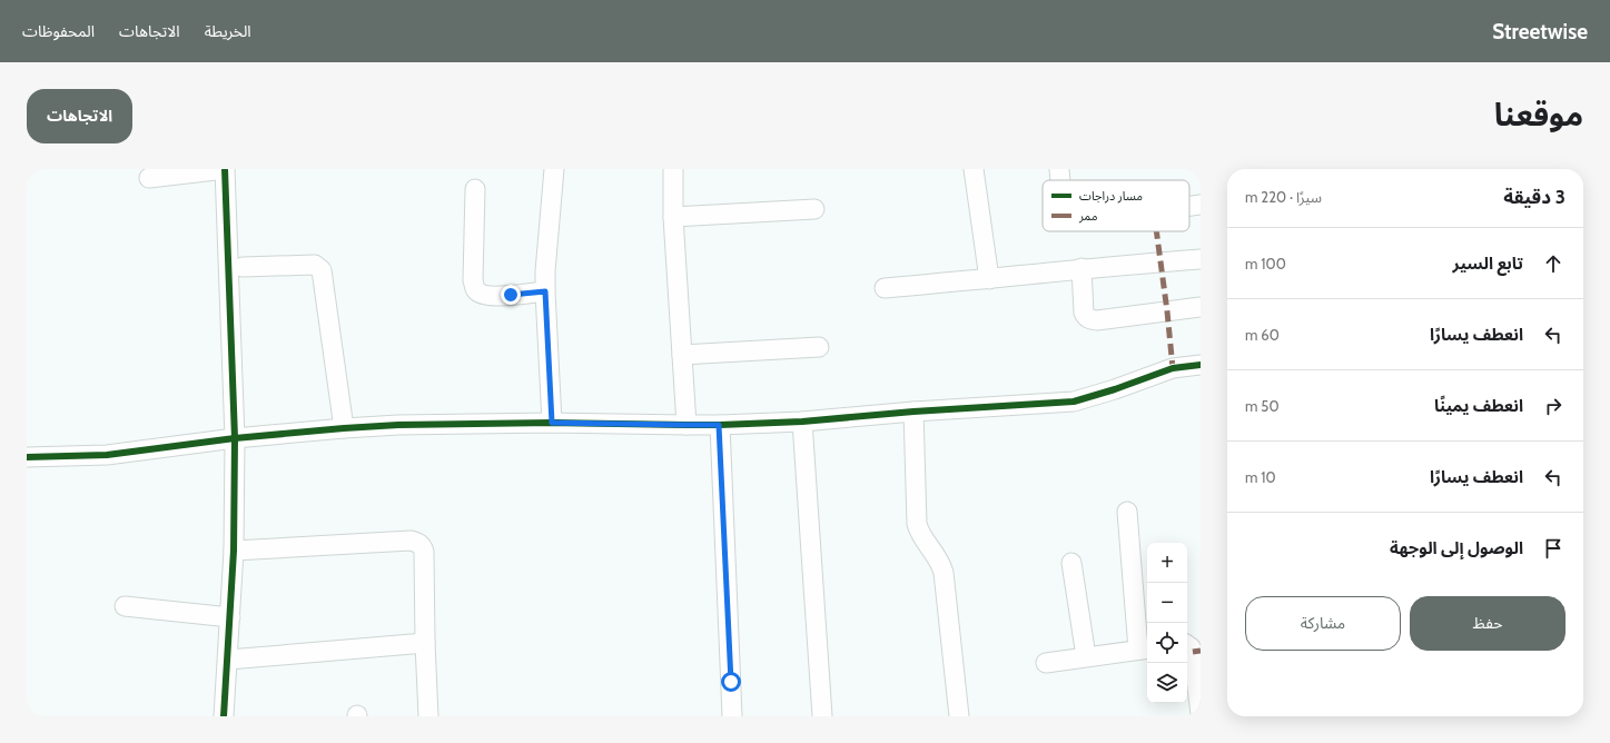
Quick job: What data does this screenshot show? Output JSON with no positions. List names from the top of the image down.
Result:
{
  "legend": ["مسار دراجات", "ممر"],
  "page": {
    "header": "Streetwise",
    "nav": ["الخريطة", "الاتجاهات", "المحفوظات"],
    "title": "موقعنا",
    "buttons": [
      "الاتجاهات",
      ["حفظ", "مشاركة"]
    ],
    "heading": ["3 دقيقة", "سيرًا · 220 m"],
    "list": [
      ["تابع السير", "100 m"],
      ["انعطف يسارًا", "60 m"],
      ["انعطف يمينًا", "50 m"],
      ["انعطف يسارًا", "10 m"],
      "الوصول إلى الوجهة"
    ],
    "map_buttons": ["+", "−"]
  }
}
